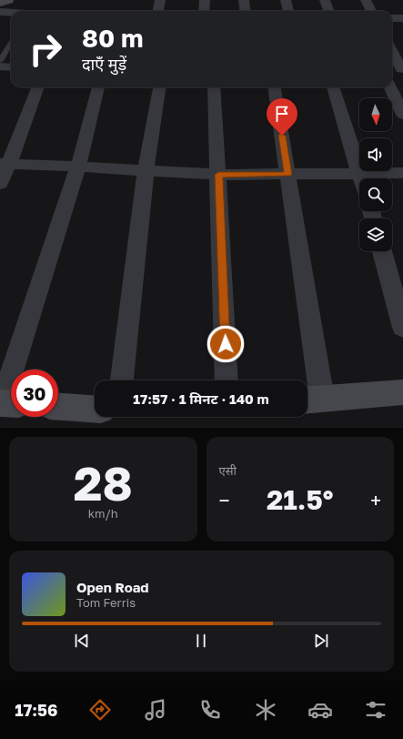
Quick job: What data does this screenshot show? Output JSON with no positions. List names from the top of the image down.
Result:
{
  "north": "bottom",
  "page": {
    "turn": ["80 m", "दाएँ मुड़ें"],
    "limit": "30",
    "trip": "17:57 · 1 मिनट · 140 m",
    "tile": [
      ["28", "km/h"],
      "एसी"
    ],
    "heat": ["−", "21.5°", "+"],
    "song": ["Open Road", "Tom Ferris"],
    "tabs": "17:56"
  }
}
